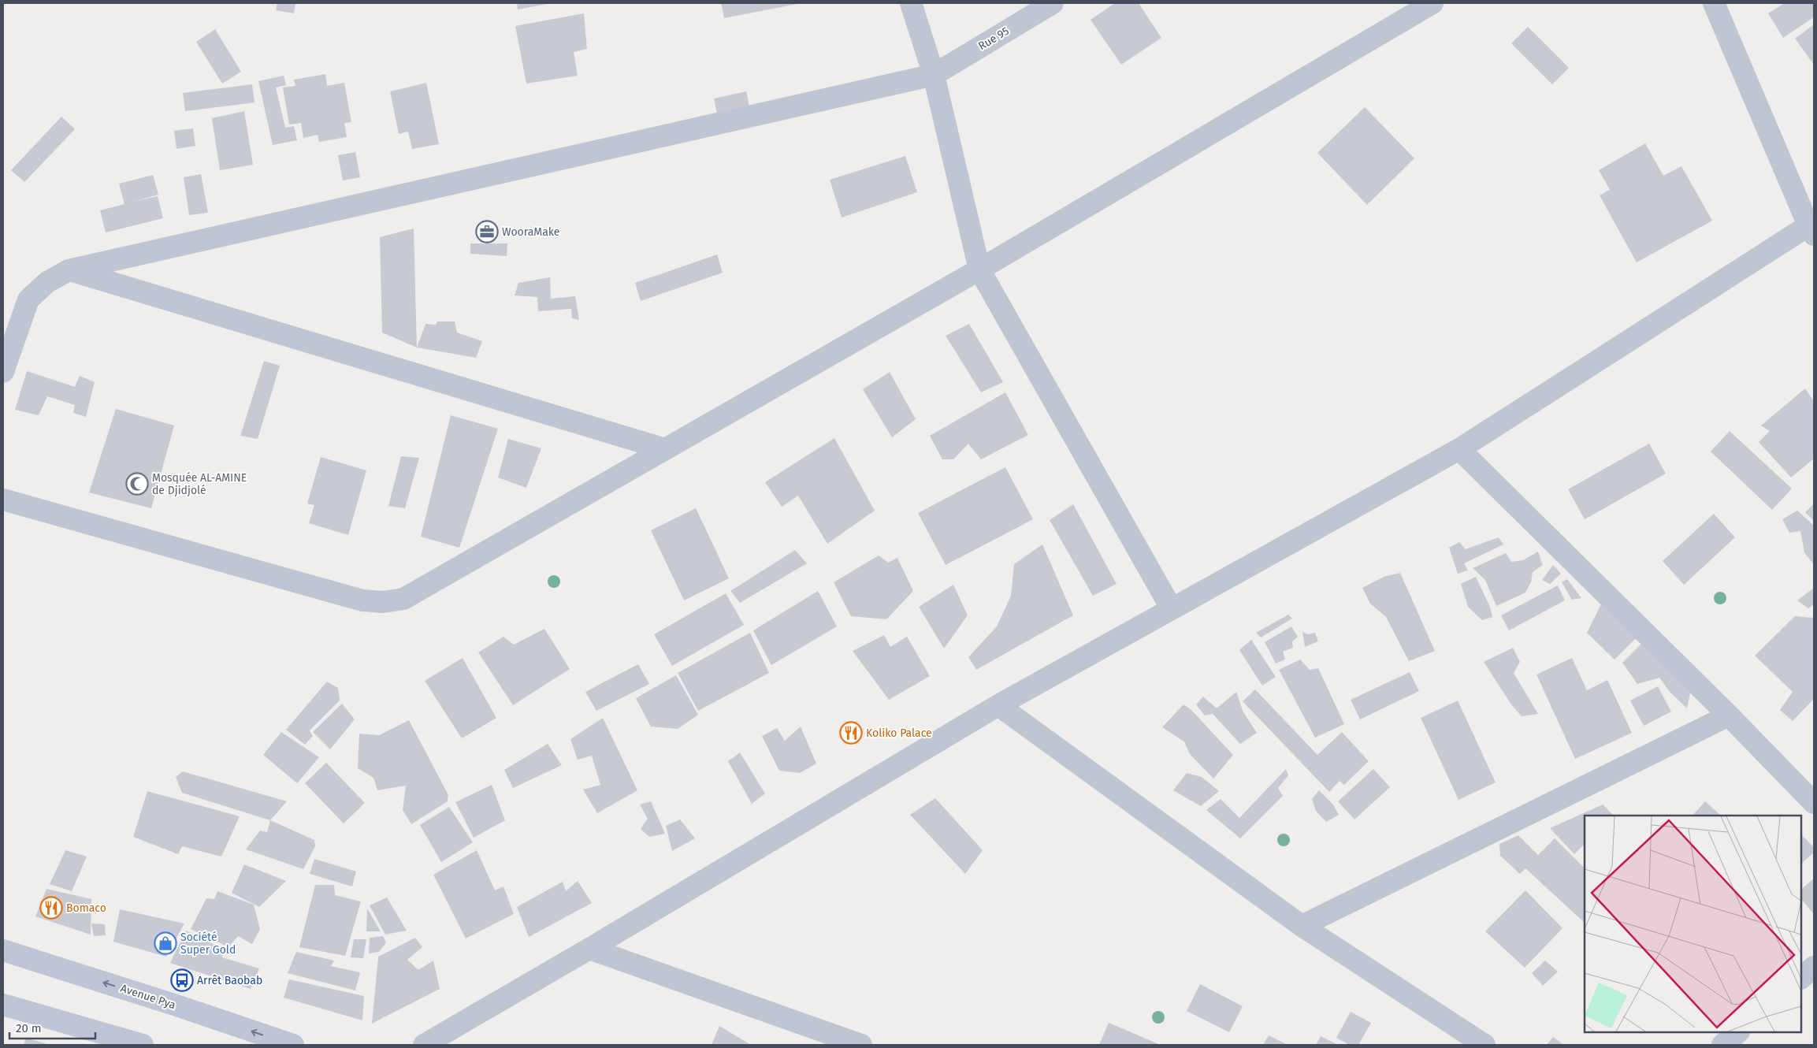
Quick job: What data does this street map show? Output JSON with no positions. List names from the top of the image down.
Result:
{
  "streets": {
    "main road": ["Avenue Pya"],
    "street": ["Rue 95"]
  },
  "places": {
    "office": ["WooraMake"],
    "mosque": ["Mosquée AL-AMINE de Djidjolé"],
    "restaurant": ["Koliko Palace", "Bomaco"],
    "shop": ["Société Super Gold"],
    "bus stop": ["Arrêt Baobab"]
  },
  "scale_bar": "20 m"
}
